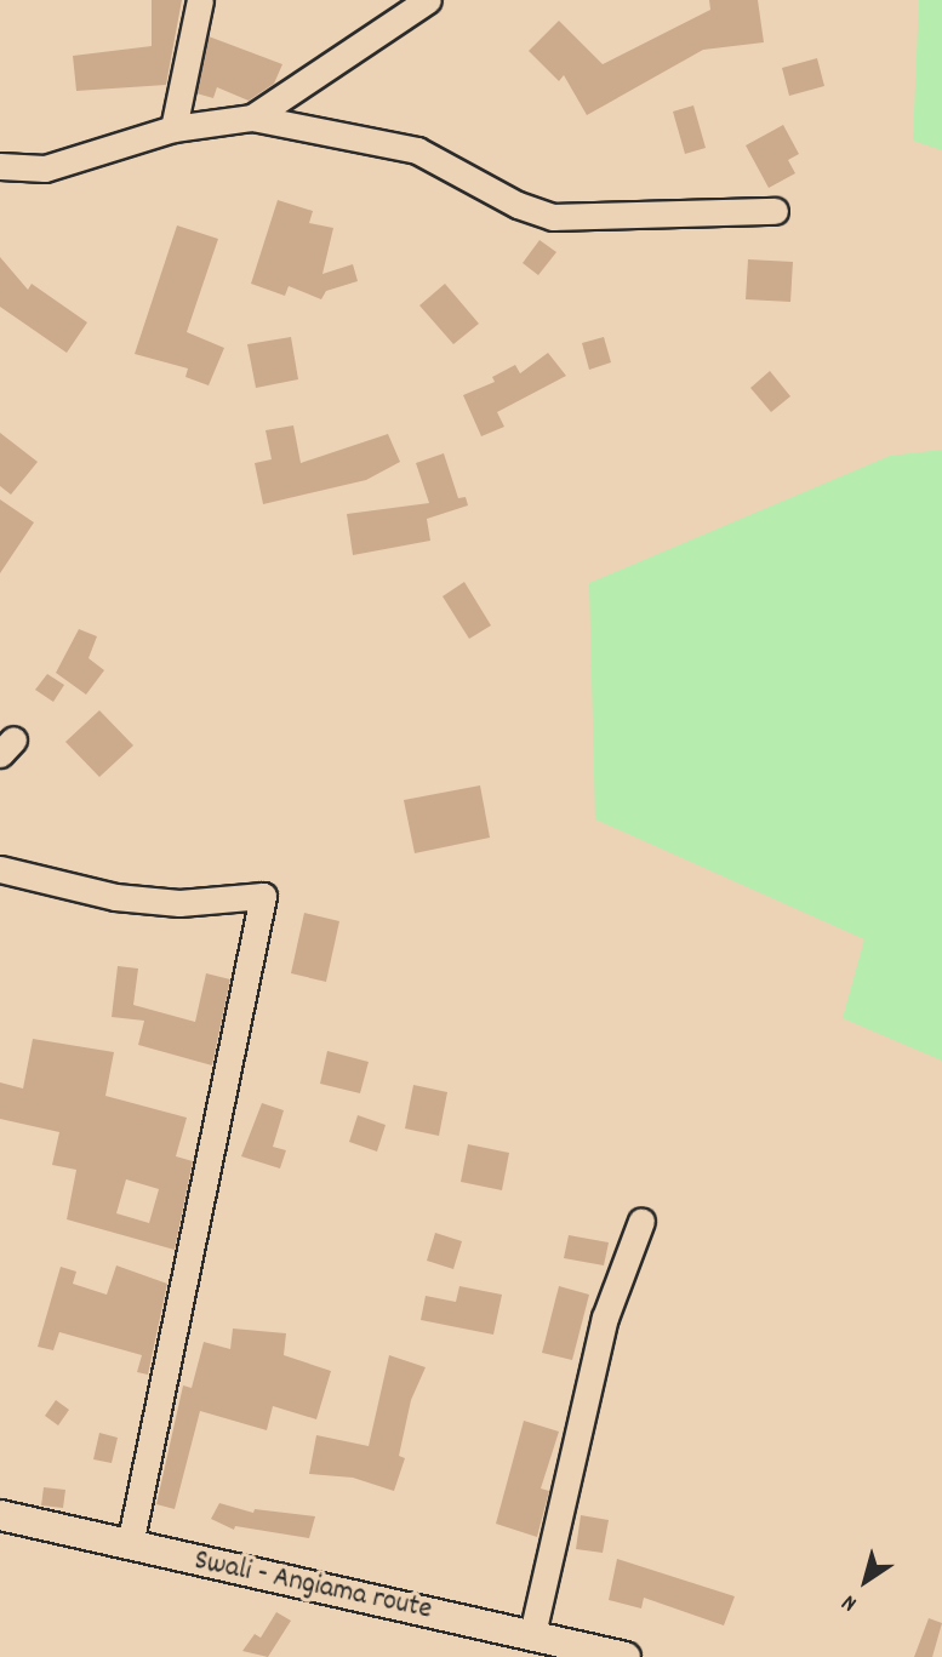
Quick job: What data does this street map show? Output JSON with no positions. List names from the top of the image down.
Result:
{
  "streets": {
    "street": ["Swali - Angiama route"]
  },
  "north": "bottom left"
}
